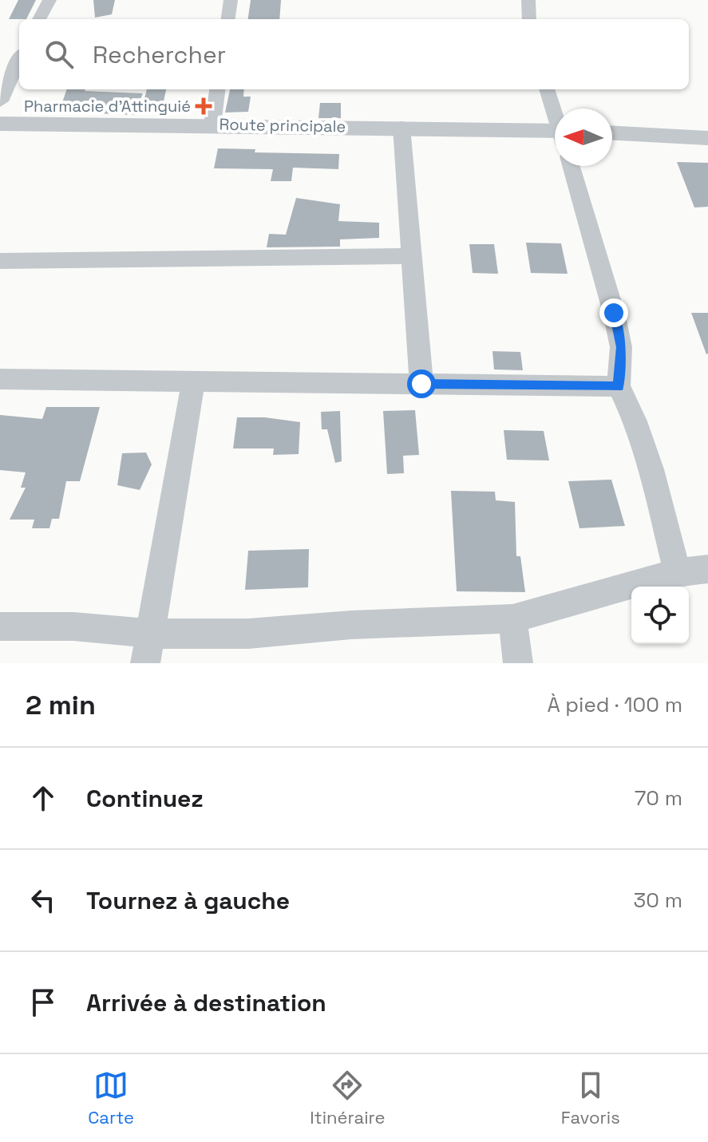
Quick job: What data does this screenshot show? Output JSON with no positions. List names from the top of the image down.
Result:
{
  "streets": {
    "street": ["Route principale"]
  },
  "places": {
    "health": ["Pharmacie d'Attinguié"]
  },
  "north": "left",
  "page": {
    "search": "Rechercher",
    "heading": ["2 min", "À pied · 100 m"],
    "list": [
      ["Continuez", "70 m"],
      ["Tournez à gauche", "30 m"],
      "Arrivée à destination"
    ],
    "nav": ["Carte", "Itinéraire", "Favoris"]
  }
}
